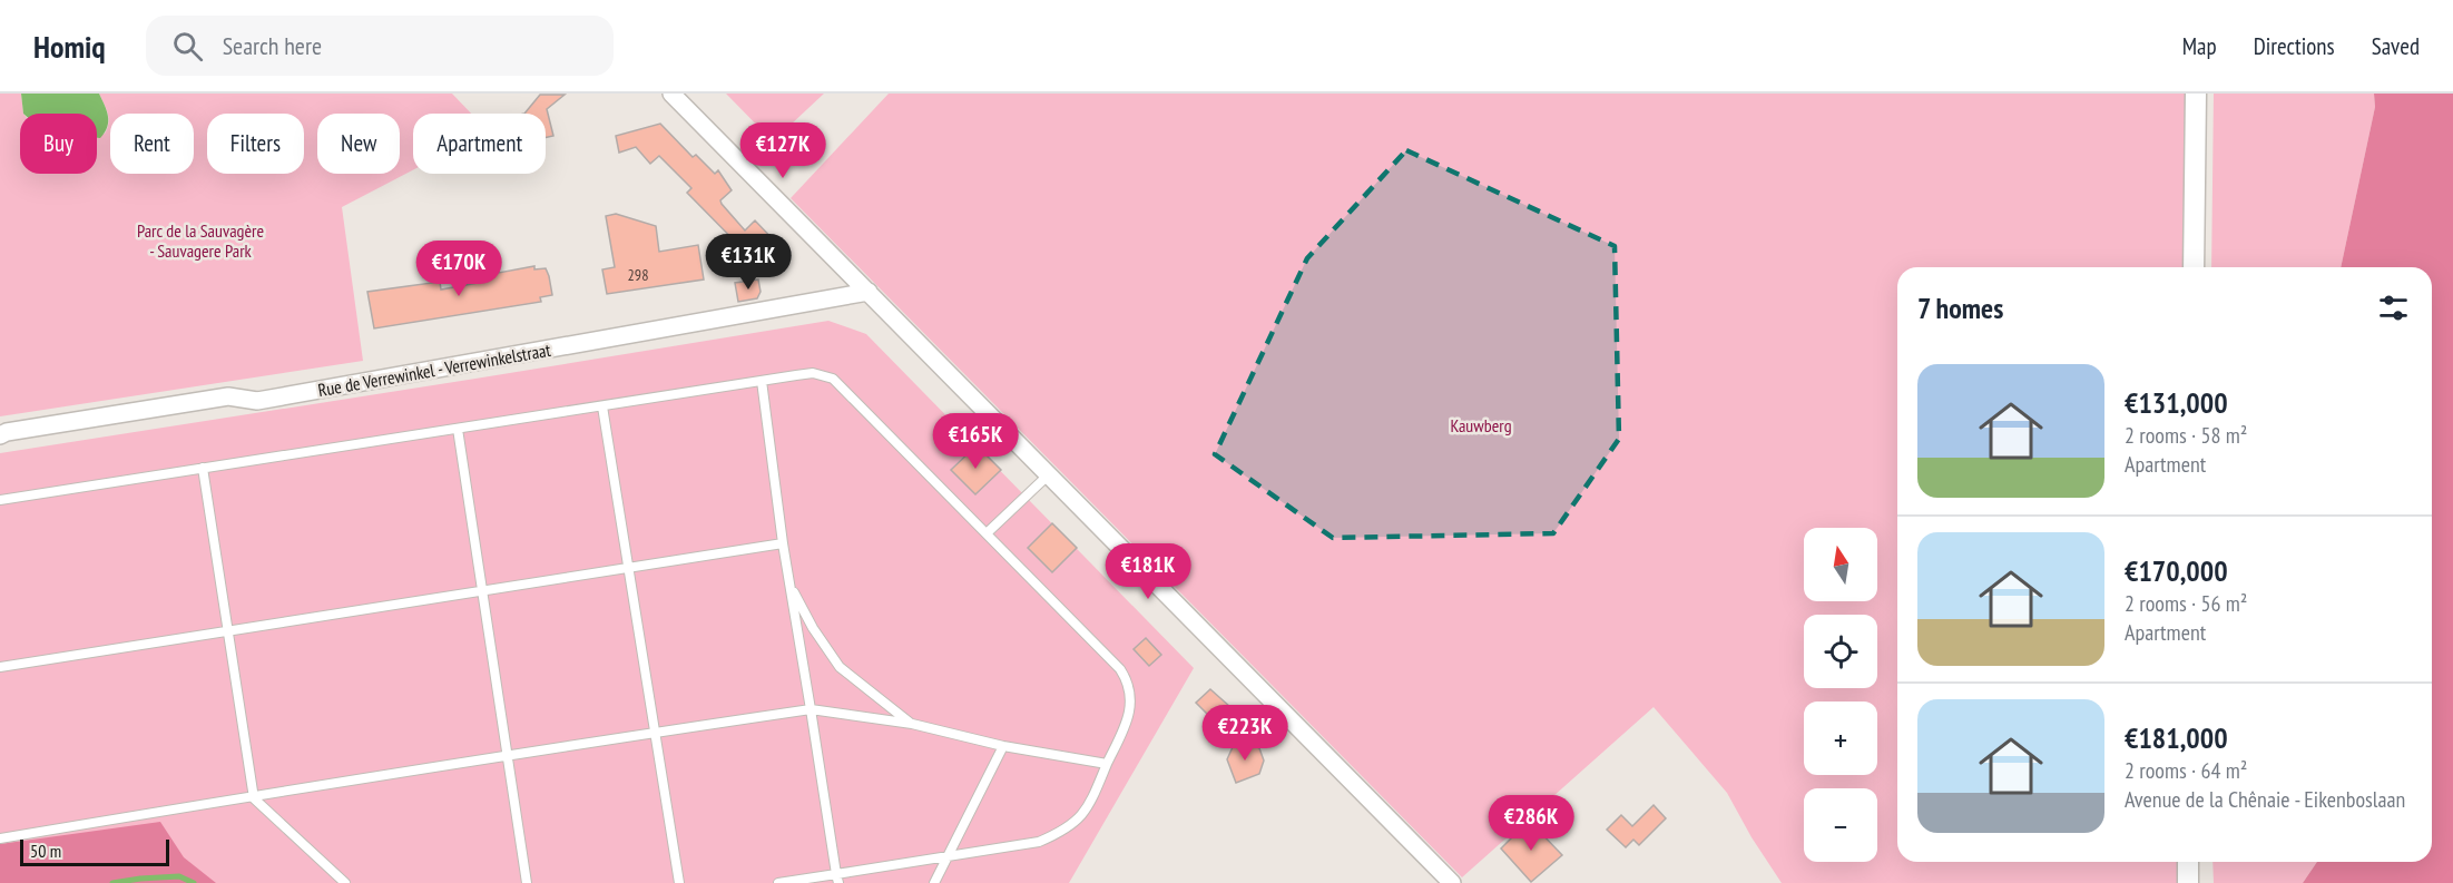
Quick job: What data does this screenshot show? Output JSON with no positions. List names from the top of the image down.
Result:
{
  "streets": {
    "street": ["Rue de Verrewinkel - Verrewinkelstraat"]
  },
  "parks": ["Parc de la Sauvagère - Sauvagere Park", "Kauwberg"],
  "house_numbers": ["298"],
  "scale_bar": "50 m",
  "north": "top",
  "page": {
    "header": "Homiq",
    "search": "Search here",
    "nav": ["Map", "Directions", "Saved"],
    "chip": [
      "Buy",
      "Rent",
      "Filters",
      "New",
      "Apartment"
    ],
    "price": [
      "€127K",
      "€131K",
      "€170K",
      "€165K",
      "€181K",
      "€223K",
      "€286K"
    ],
    "heading": "7 homes",
    "list": [
      {
        "name": "€131,000",
        "note": "2 rooms · 58 m² · Apartment"
      },
      {
        "name": "€170,000",
        "note": "2 rooms · 56 m² · Apartment"
      },
      {
        "name": "€181,000",
        "note": "2 rooms · 64 m² · Avenue de la Chênaie - Eikenboslaan"
      }
    ],
    "map_buttons": ["+", "−"],
    "scale": "50 m"
  }
}
